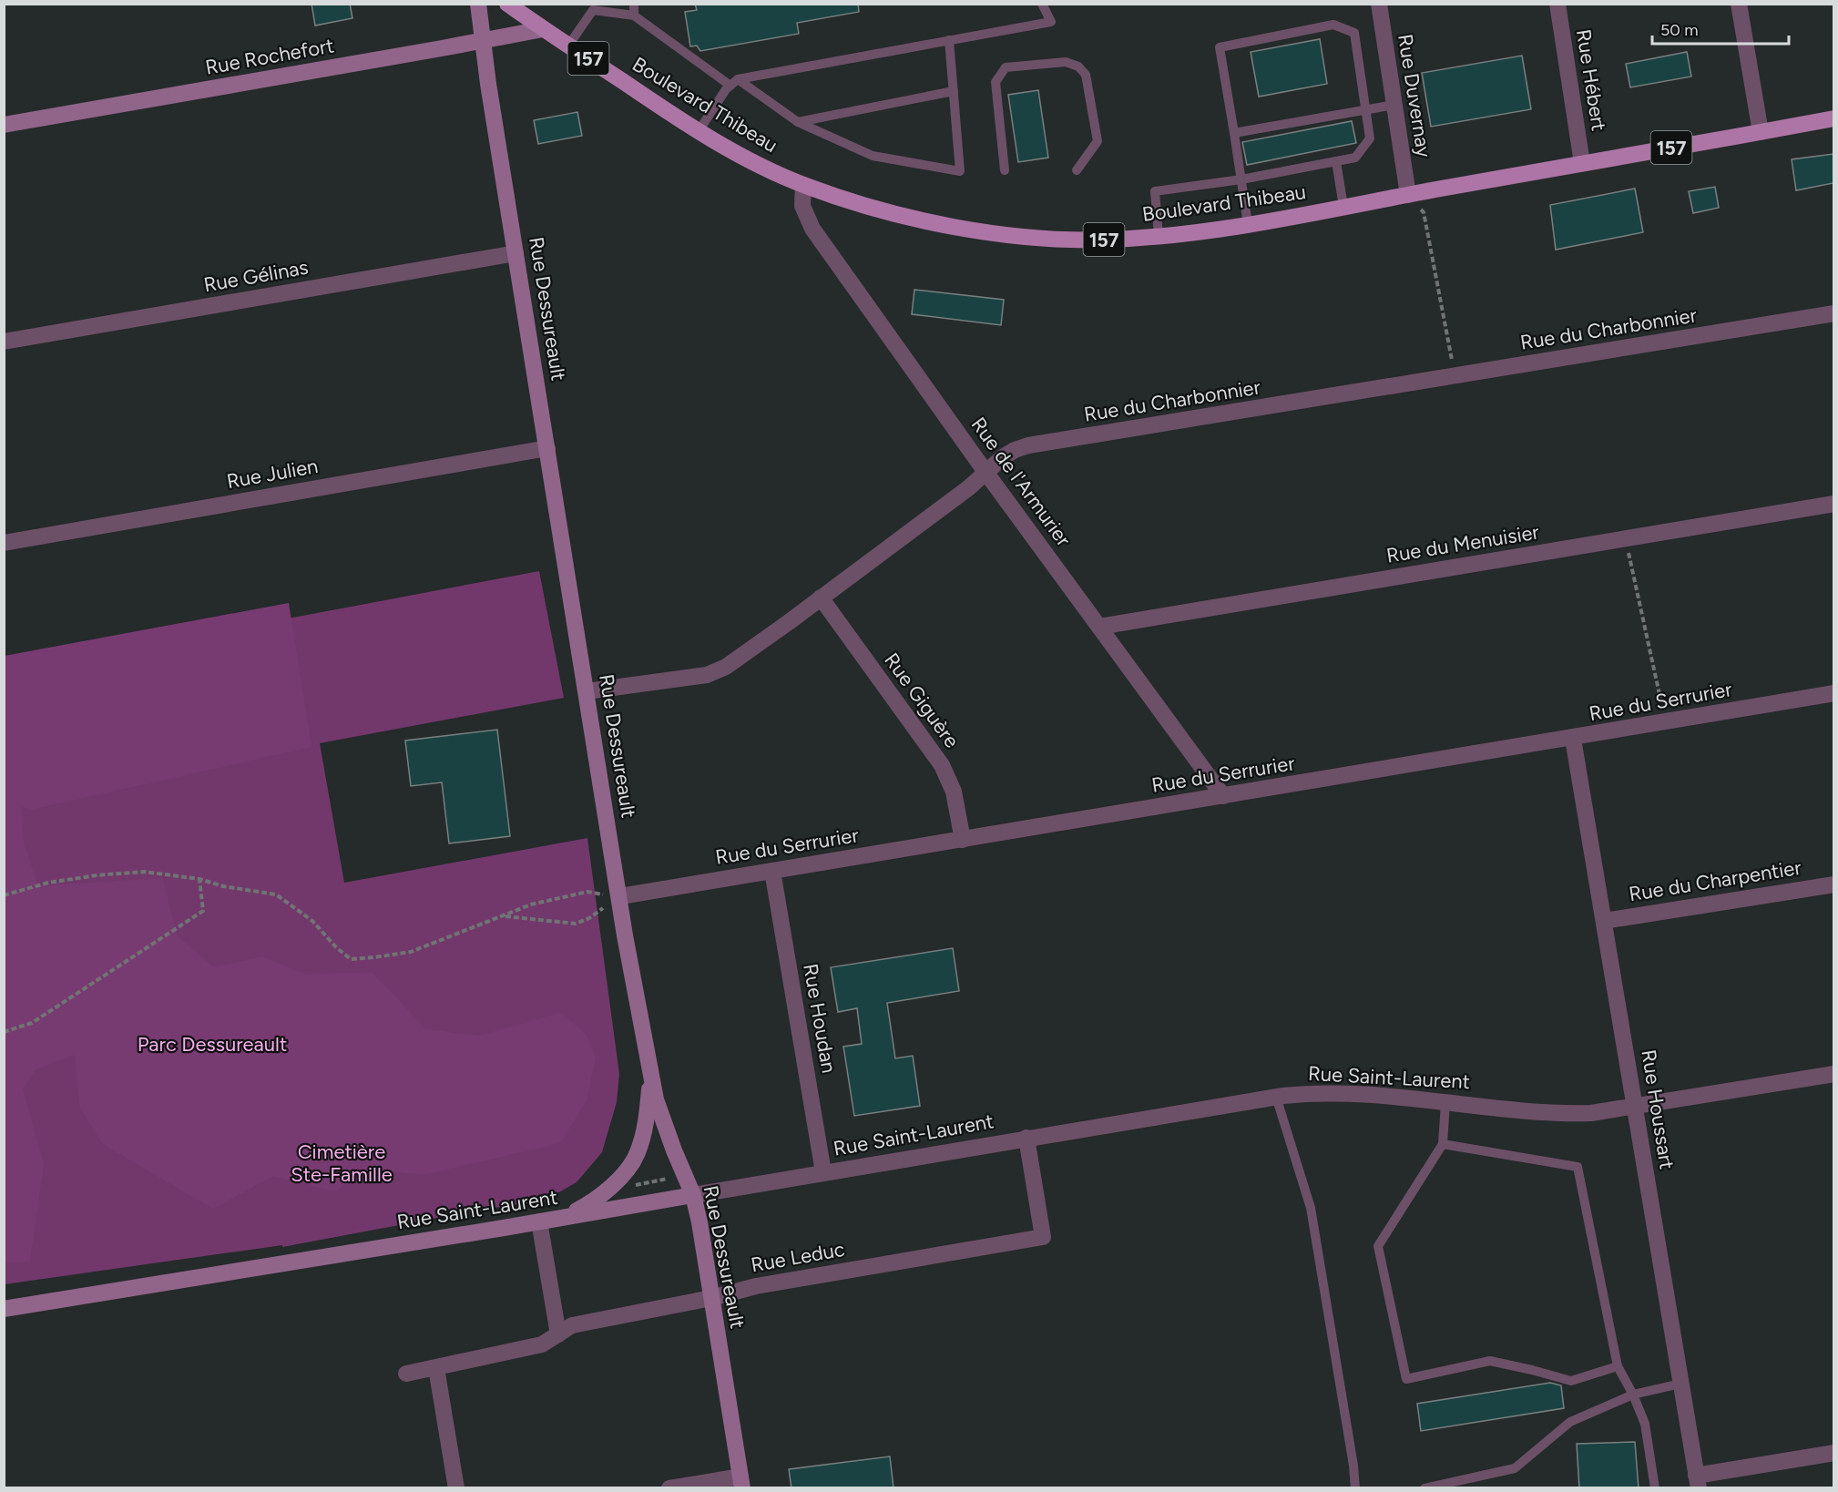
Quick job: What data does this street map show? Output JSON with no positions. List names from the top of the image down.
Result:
{
  "streets": {
    "main road": ["157", "Boulevard Thibeau"],
    "street": [
      "Rue Rochefort",
      "Rue Hébert",
      "Rue Duvernay",
      "Rue Gélinas",
      "Rue Dessureault",
      "Rue du Charbonnier",
      "Rue Julien",
      "Rue de l'Armurier",
      "Rue du Menuisier",
      "Rue Giguère",
      "Rue du Serrurier",
      "Rue du Charpentier",
      "Rue Houdan",
      "Rue Saint-Laurent",
      "Rue Houssart",
      "Rue Leduc"
    ]
  },
  "crossings": [
    ["Rue Rochefort", "Boulevard Thibeau"],
    ["Rue Rochefort", "Rue Dessureault"],
    ["Rue Hébert", "Boulevard Thibeau"],
    ["Rue Duvernay", "Boulevard Thibeau"],
    ["Boulevard Thibeau", "Rue de l'Armurier"],
    ["Rue Gélinas", "Rue Dessureault"],
    ["Rue Dessureault", "Rue du Charbonnier"],
    ["Rue Dessureault", "Rue Julien"],
    ["Rue Dessureault", "Rue du Serrurier"],
    ["Rue Dessureault", "Rue Saint-Laurent"],
    ["Rue Dessureault", "Rue Leduc"],
    ["Rue du Charbonnier", "Rue de l'Armurier"],
    ["Rue du Charbonnier", "Rue Giguère"],
    ["Rue de l'Armurier", "Rue du Menuisier"],
    ["Rue de l'Armurier", "Rue du Serrurier"],
    ["Rue Giguère", "Rue du Serrurier"],
    ["Rue du Serrurier", "Rue Houdan"],
    ["Rue du Serrurier", "Rue Houssart"],
    ["Rue du Charpentier", "Rue Houssart"],
    ["Rue Houdan", "Rue Saint-Laurent"],
    ["Rue Saint-Laurent", "Rue Houssart"],
    ["Rue Saint-Laurent", "Rue Leduc"]
  ],
  "parks": ["Parc Dessureault", "Cimetière Ste-Famille"],
  "scale_bar": "50 m"
}
